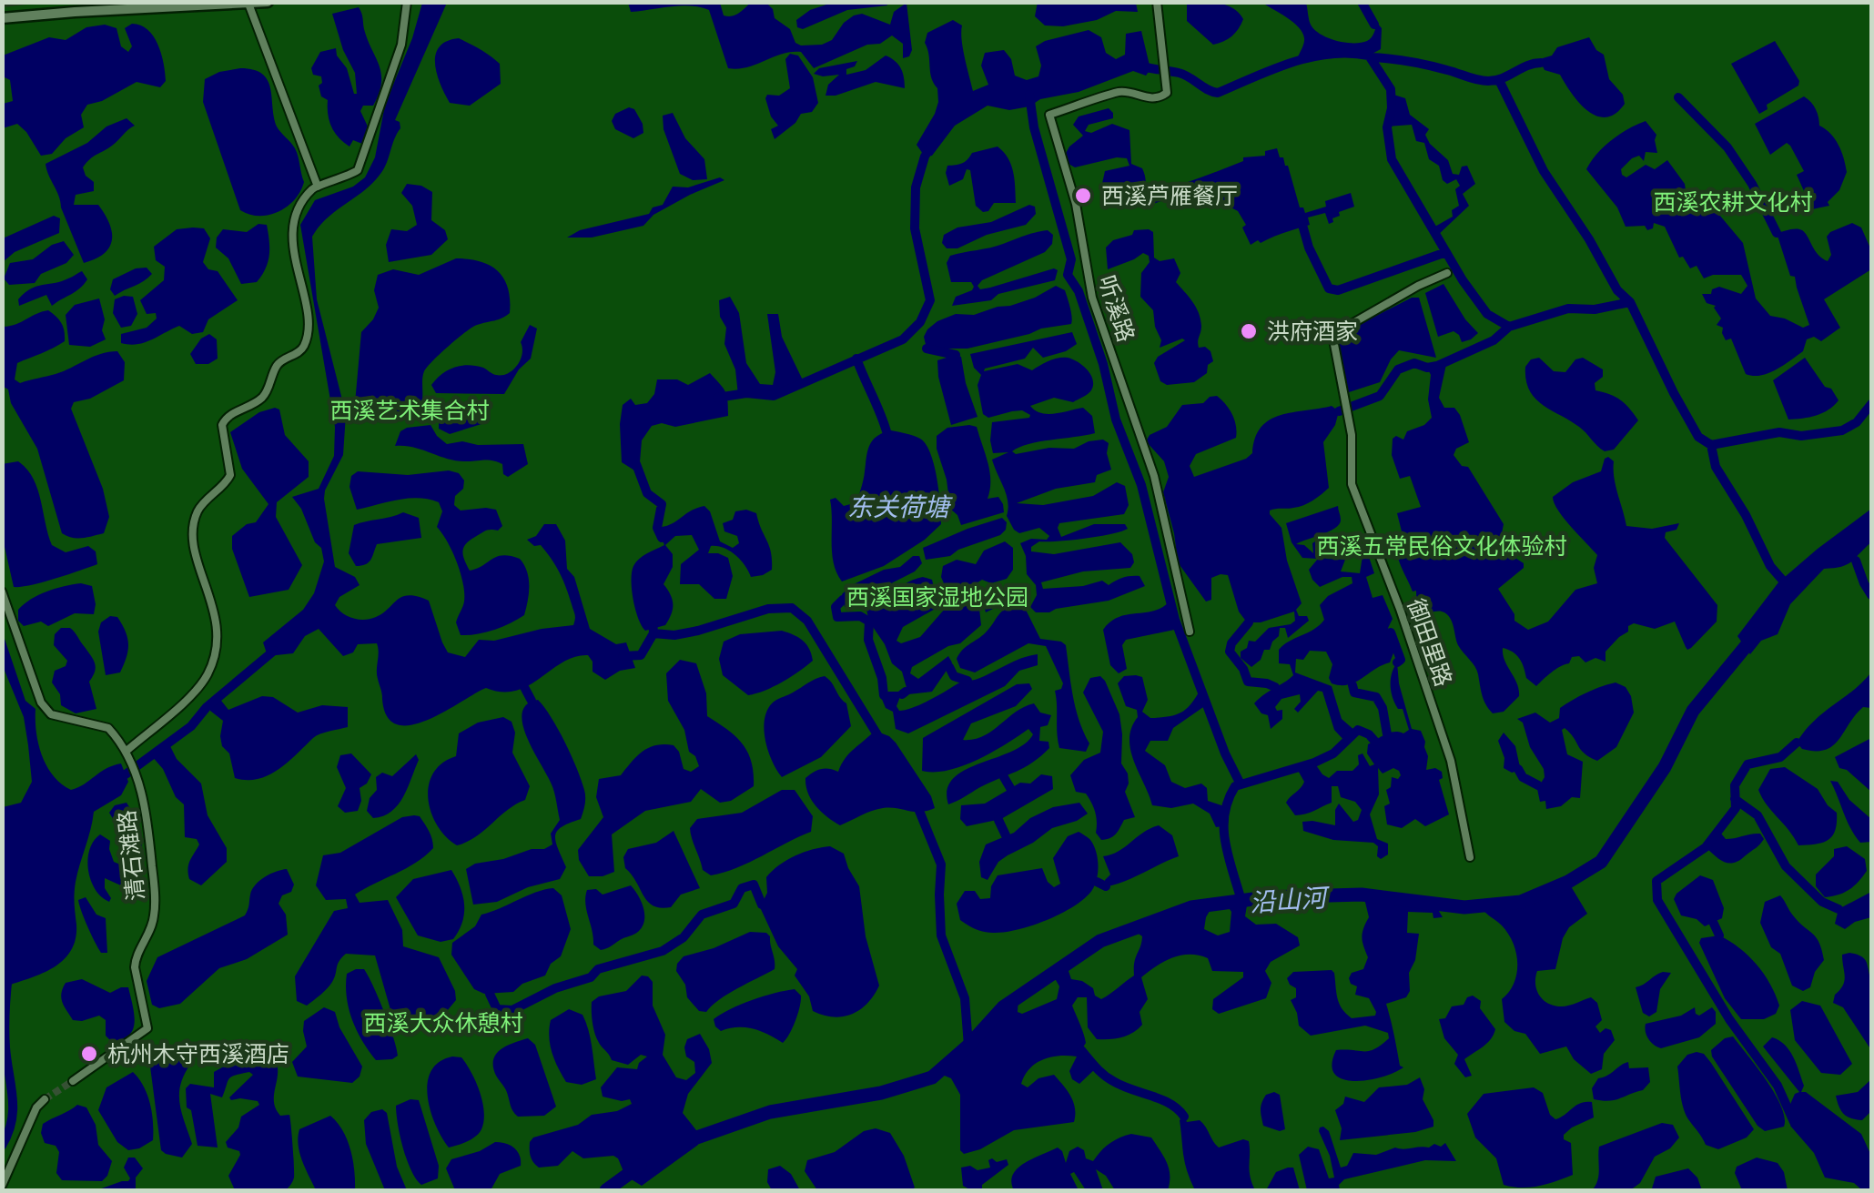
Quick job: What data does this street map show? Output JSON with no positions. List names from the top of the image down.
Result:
{
  "streets": {
    "street": ["听溪路", "御田里路", "清石滩路"]
  },
  "water": ["东关荷塘", "沿山河"],
  "parks": [
    "西溪农耕文化村",
    "西溪艺术集合村",
    "西溪五常民俗文化体验村",
    "西溪国家湿地公园",
    "西溪大众休憩村"
  ],
  "places": ["西溪芦雁餐厅", "洪府酒家", "杭州木守西溪酒店"]
}
